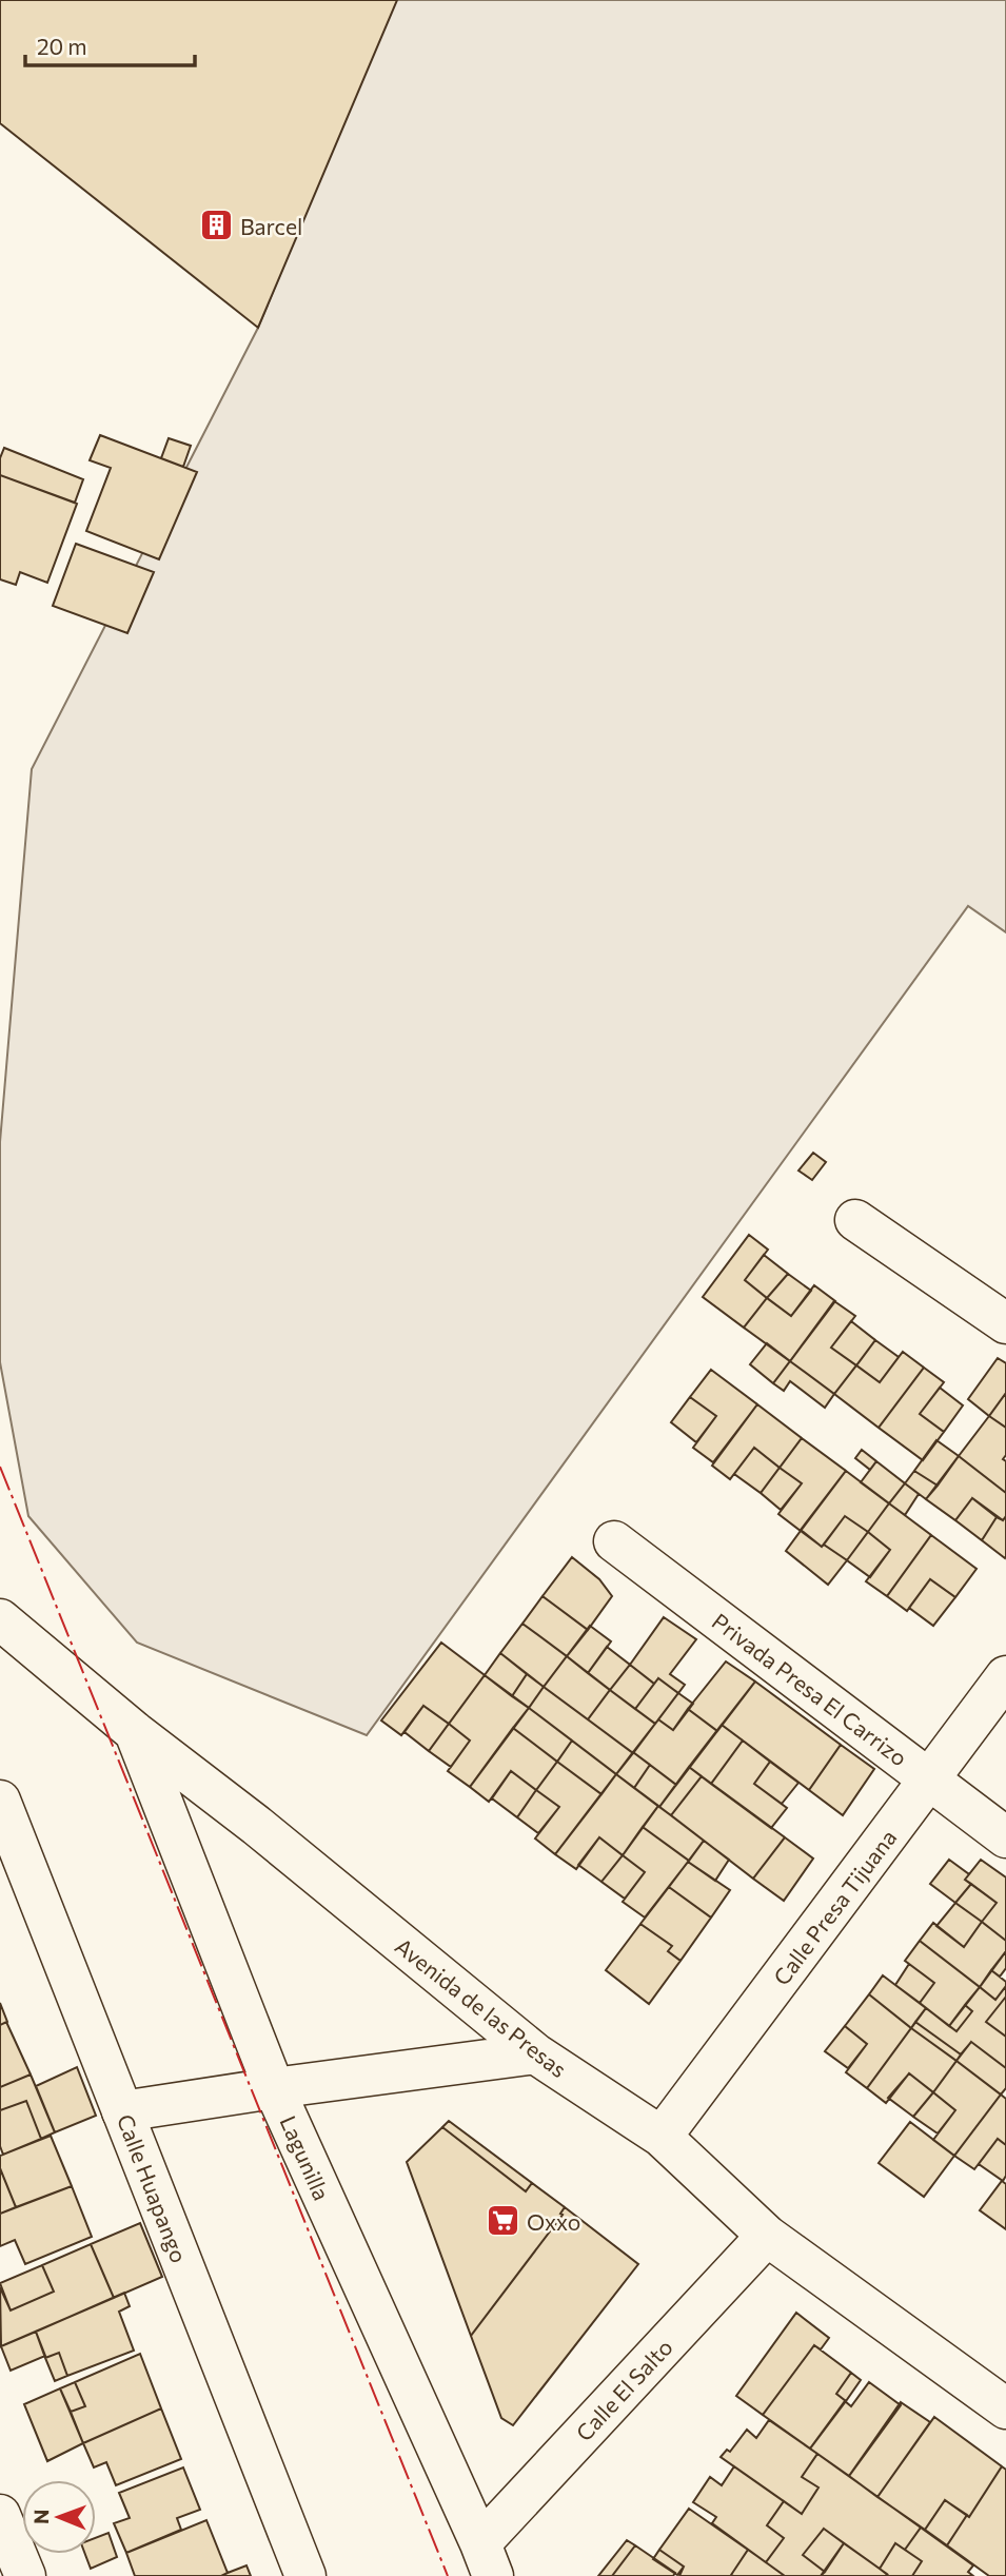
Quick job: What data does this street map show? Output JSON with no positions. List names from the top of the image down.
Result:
{
  "streets": {
    "street": [
      "Privada Presa El Carrizo",
      "Calle Presa Tijuana",
      "Avenida de las Presas",
      "Lagunilla",
      "Calle Huapango",
      "Calle El Salto"
    ]
  },
  "crossings": [
    ["Privada Presa El Carrizo", "Calle Presa Tijuana"],
    ["Calle Presa Tijuana", "Avenida de las Presas"],
    ["Avenida de las Presas", "Lagunilla"],
    ["Avenida de las Presas", "Calle El Salto"],
    ["Lagunilla", "Calle El Salto"]
  ],
  "places": {
    "building": ["Barcel"],
    "supermarket": ["Oxxo"]
  },
  "scale_bar": "20 m",
  "north": "left"
}
